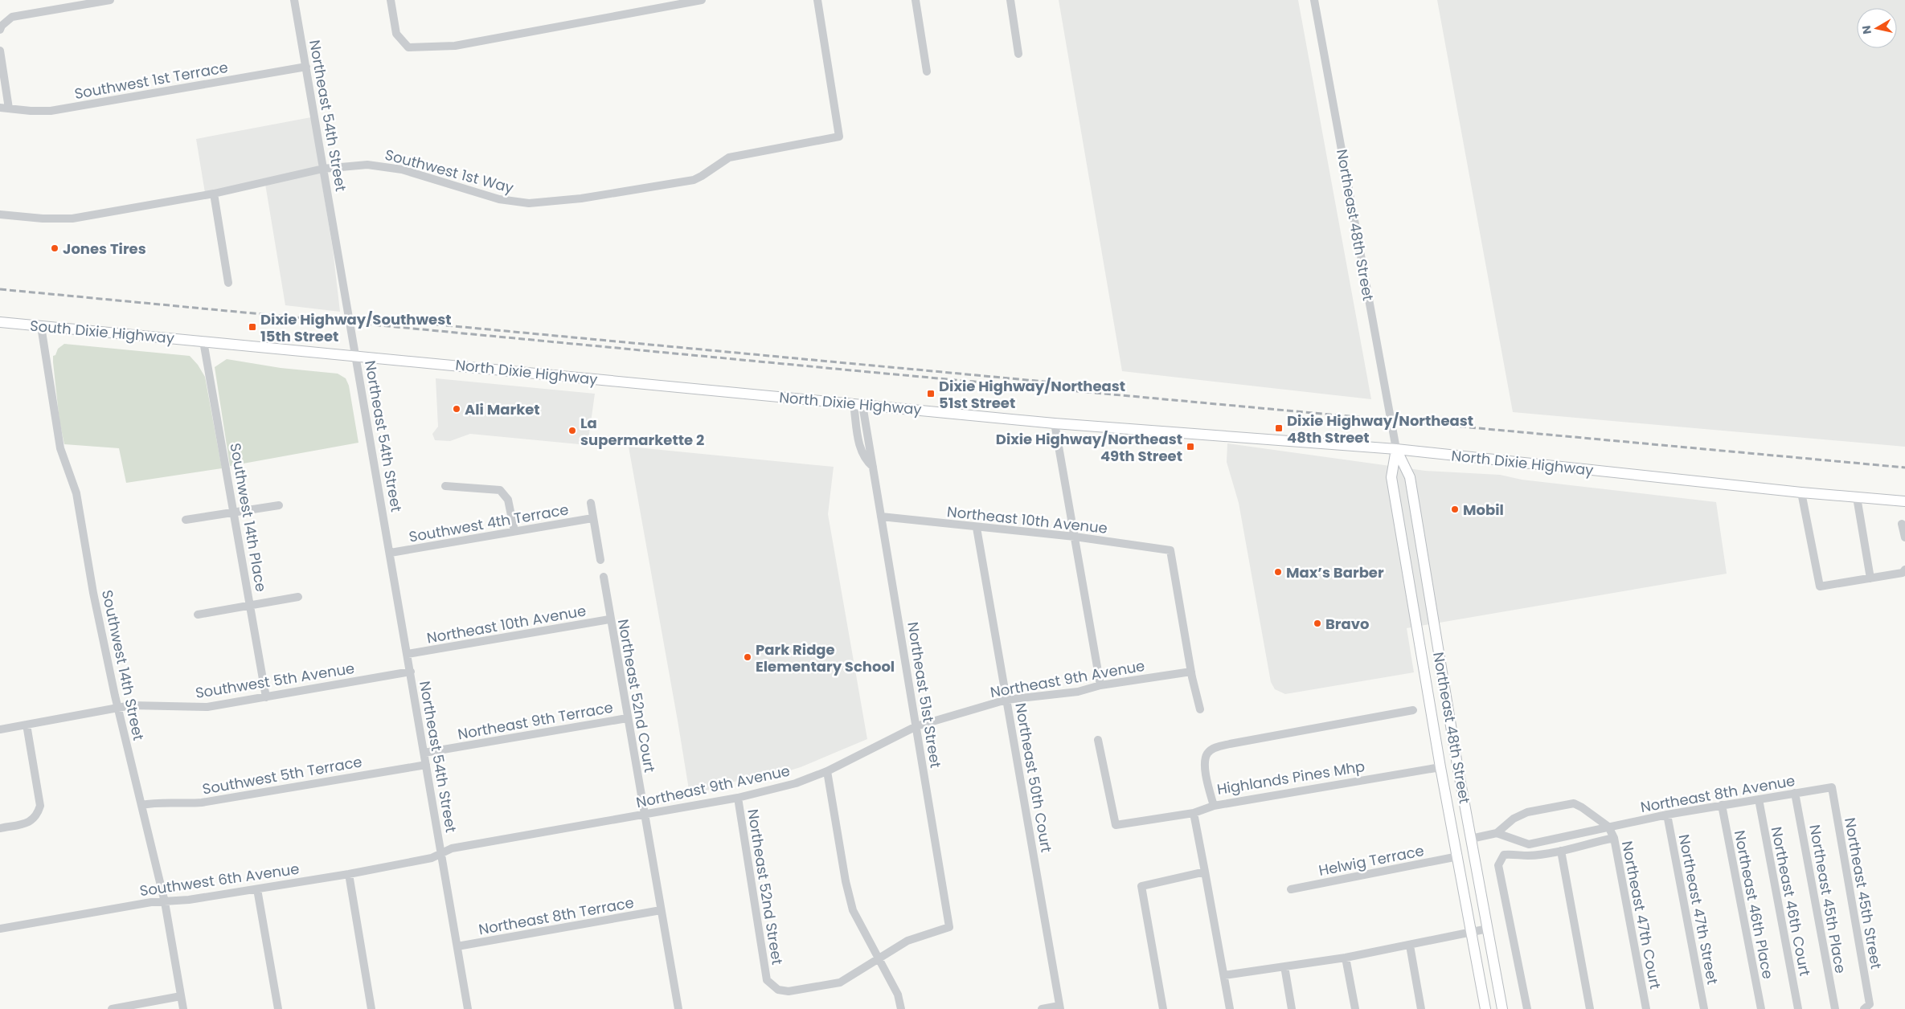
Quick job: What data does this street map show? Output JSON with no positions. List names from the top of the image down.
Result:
{
  "streets": {
    "main road": ["Northeast 48th Street", "South Dixie Highway", "North Dixie Highway"],
    "street": [
      "Southwest 1st Terrace",
      "Northeast 54th Street",
      "Southwest 1st Way",
      "Southwest 14th Place",
      "Northeast 10th Avenue",
      "Southwest 4th Terrace",
      "Southwest 14th Street",
      "Northeast 9th Avenue",
      "Southwest 5th Avenue",
      "Northeast 51st Street",
      "Northeast 52nd Court",
      "Northeast 9th Terrace",
      "Southwest 5th Terrace",
      "Northeast 50th Court",
      "Highlands Pines Mhp",
      "Northeast 8th Avenue",
      "Helwig Terrace",
      "Southwest 6th Avenue",
      "Northeast 52nd Street",
      "Northeast 45th Street",
      "Northeast 45th Place",
      "Northeast 46th Court",
      "Northeast 46th Place",
      "Northeast 47th Street",
      "Northeast 47th Court",
      "Northeast 8th Terrace"
    ]
  },
  "crossings": [
    ["Southwest 1st Terrace", "Northeast 54th Street"],
    ["Northeast 54th Street", "Southwest 1st Way"],
    ["Northeast 54th Street", "South Dixie Highway"],
    ["Northeast 54th Street", "North Dixie Highway"],
    ["Northeast 54th Street", "Northeast 10th Avenue"],
    ["Northeast 54th Street", "Southwest 4th Terrace"],
    ["Northeast 54th Street", "Northeast 9th Avenue"],
    ["Northeast 54th Street", "Southwest 5th Avenue"],
    ["Northeast 54th Street", "Northeast 9th Terrace"],
    ["Northeast 54th Street", "Southwest 5th Terrace"],
    ["Northeast 54th Street", "Southwest 6th Avenue"],
    ["Northeast 54th Street", "Northeast 8th Terrace"],
    ["Northeast 48th Street", "North Dixie Highway"],
    ["Northeast 48th Street", "Highlands Pines Mhp"],
    ["Northeast 48th Street", "Helwig Terrace"],
    ["South Dixie Highway", "North Dixie Highway"],
    ["South Dixie Highway", "Southwest 14th Place"],
    ["South Dixie Highway", "Southwest 14th Street"],
    ["North Dixie Highway", "Northeast 51st Street"],
    ["Southwest 14th Place", "Southwest 5th Avenue"],
    ["Northeast 10th Avenue", "Northeast 9th Avenue"],
    ["Northeast 10th Avenue", "Northeast 51st Street"],
    ["Northeast 10th Avenue", "Northeast 52nd Court"],
    ["Northeast 10th Avenue", "Northeast 50th Court"],
    ["Southwest 14th Street", "Southwest 5th Avenue"],
    ["Southwest 14th Street", "Southwest 5th Terrace"],
    ["Southwest 14th Street", "Southwest 6th Avenue"],
    ["Northeast 9th Avenue", "Northeast 51st Street"],
    ["Northeast 9th Avenue", "Northeast 52nd Court"],
    ["Northeast 9th Avenue", "Northeast 50th Court"],
    ["Northeast 9th Avenue", "Southwest 6th Avenue"],
    ["Northeast 9th Avenue", "Northeast 52nd Street"],
    ["Northeast 51st Street", "Northeast 52nd Street"],
    ["Northeast 52nd Court", "Northeast 9th Terrace"],
    ["Northeast 52nd Court", "Northeast 8th Terrace"],
    ["Northeast 8th Avenue", "Northeast 45th Street"],
    ["Northeast 8th Avenue", "Northeast 45th Place"],
    ["Northeast 8th Avenue", "Northeast 46th Court"],
    ["Northeast 8th Avenue", "Northeast 46th Place"],
    ["Northeast 8th Avenue", "Northeast 47th Street"],
    ["Northeast 8th Avenue", "Northeast 47th Court"]
  ],
  "places": {
    "other": [
      "Jones Tires",
      "Ali Market",
      "La supermarkette 2",
      "Mobil",
      "Max’s Barber",
      "Bravo",
      "Park Ridge Elementary School"
    ],
    "transit": [
      "Dixie Highway/Southwest 15th Street",
      "Dixie Highway/Northeast 51st Street",
      "Dixie Highway/Northeast 48th Street",
      "Dixie Highway/Northeast 49th Street"
    ]
  },
  "north": "left"
}
